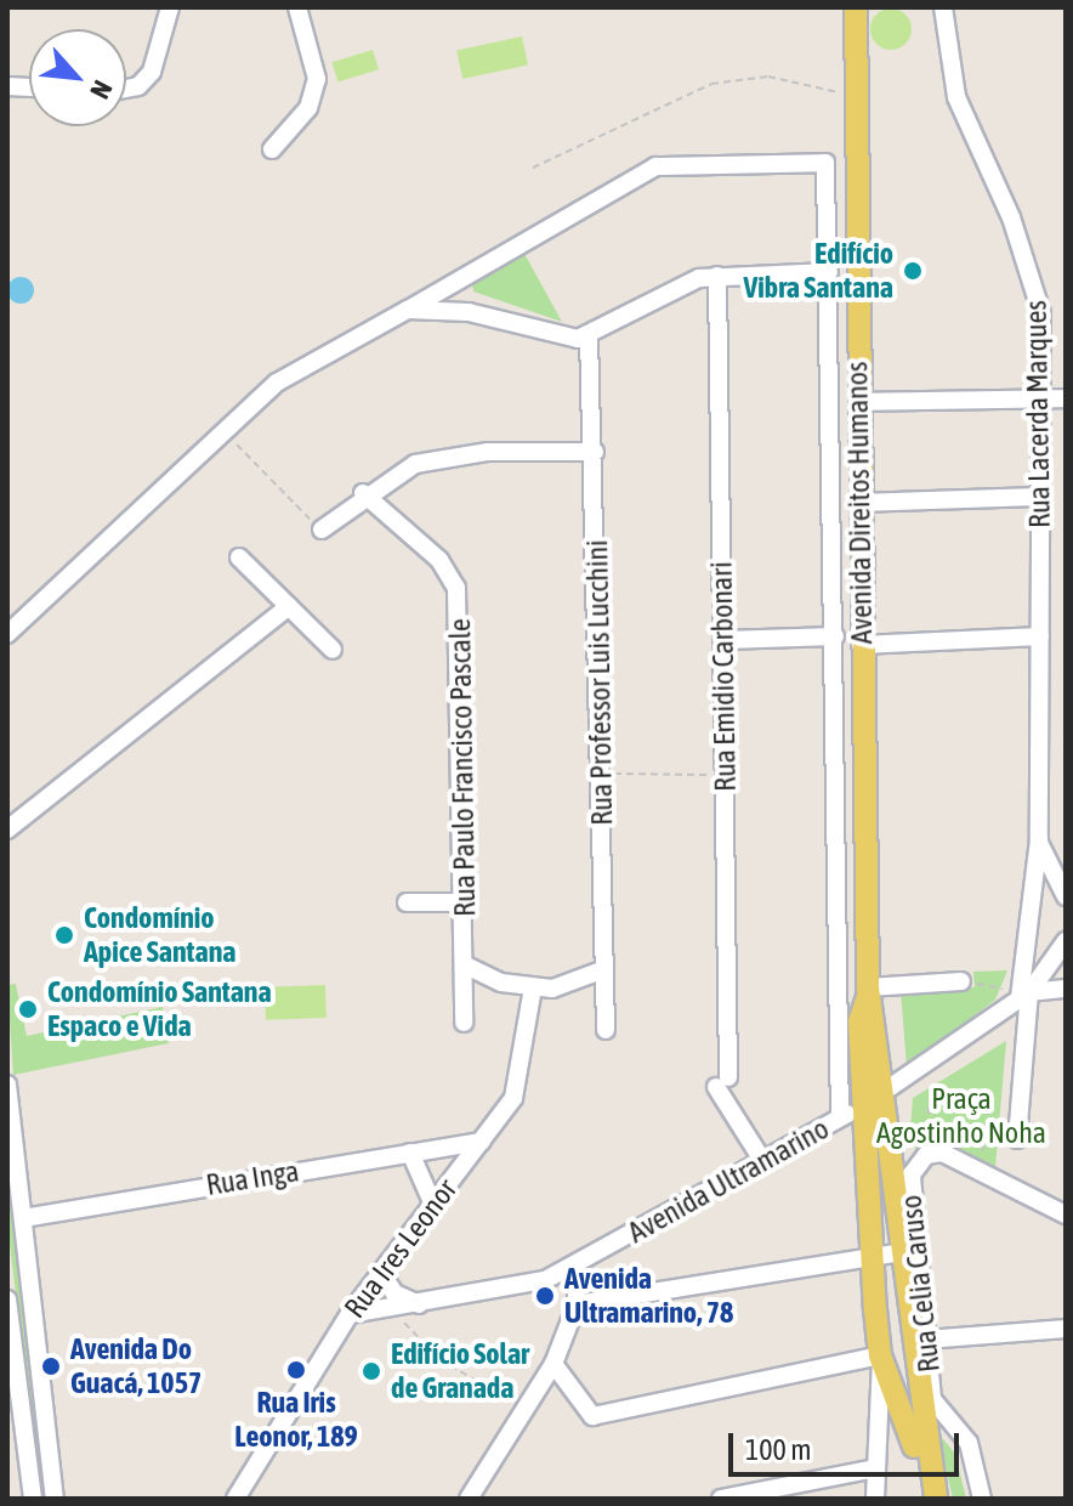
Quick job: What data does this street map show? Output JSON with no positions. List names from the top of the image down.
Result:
{
  "streets": {
    "main road": ["Avenida Direitos Humanos"],
    "street": [
      "Rua Lacerda Marques",
      "Rua Emidio Carbonari",
      "Rua Professor Luis Lucchini",
      "Rua Paulo Francisco Pascale",
      "Rua Inga",
      "Avenida Ultramarino",
      "Rua Ires Leonor",
      "Rua Celia Caruso"
    ]
  },
  "crossings": [
    ["Rua Lacerda Marques", "Avenida Ultramarino"],
    ["Avenida Direitos Humanos", "Avenida Ultramarino"],
    ["Rua Emidio Carbonari", "Avenida Ultramarino"],
    ["Rua Inga", "Rua Ires Leonor"],
    ["Avenida Ultramarino", "Rua Ires Leonor"]
  ],
  "parks": ["Praça Agostinho Noha"],
  "places": [
    "Edifício Vibra Santana",
    "Condomínio Apice Santana",
    "Condomínio Santana Espaco e Vida",
    "Avenida Ultramarino, 78",
    "Avenida Do Guacá, 1057",
    "Rua Iris Leonor, 189",
    "Edifício Solar de Granada"
  ],
  "scale_bar": "100 m",
  "north": "bottom right"
}
